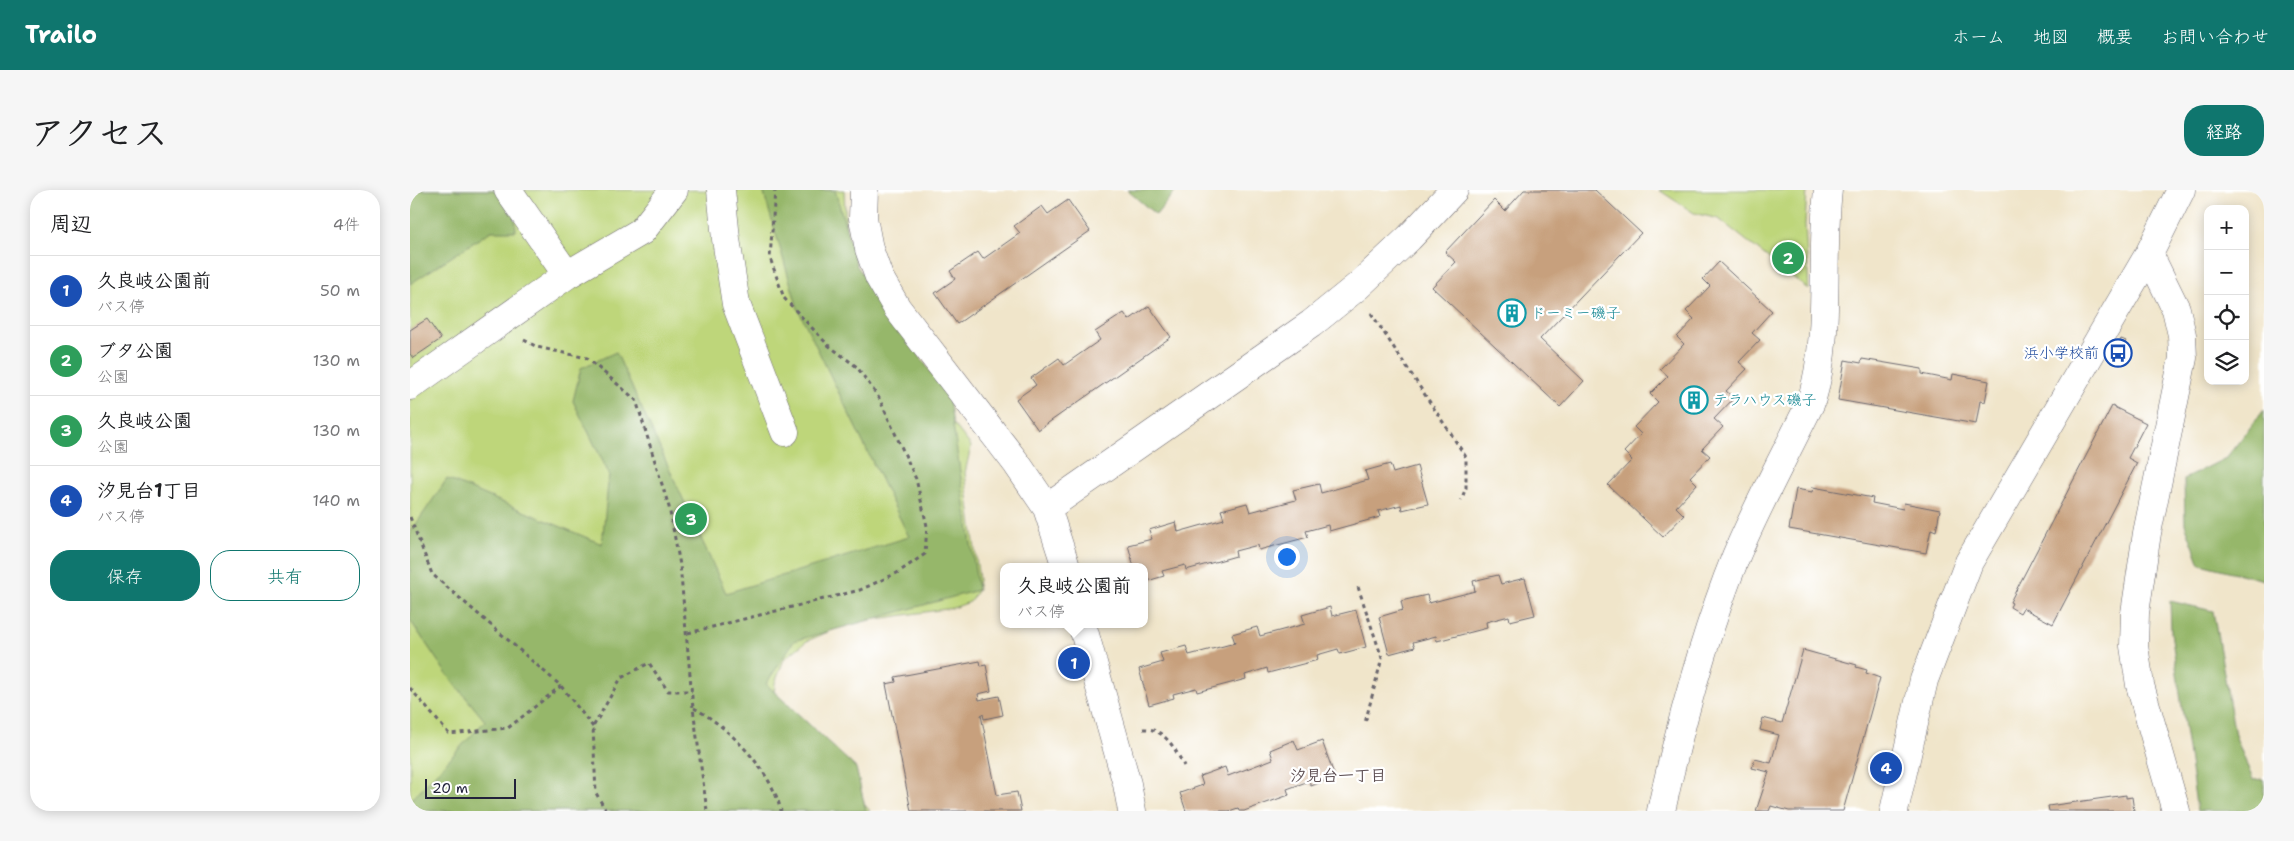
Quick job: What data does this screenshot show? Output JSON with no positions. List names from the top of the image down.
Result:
{
  "districts": ["汐見台一丁目"],
  "places": {
    "building": ["ドーミー磯子", "テラハウス磯子"],
    "bus stop": ["浜小学校前"]
  },
  "scale_bar": "20 m",
  "page": {
    "header": "Trailo",
    "nav": [
      "ホーム",
      "地図",
      "概要",
      "お問い合わせ"
    ],
    "title": "アクセス",
    "buttons": [
      "経路",
      ["保存", "共有"]
    ],
    "heading": ["周辺", "4件"],
    "map_buttons": ["+", "−"],
    "pins": [
      "2",
      "3",
      "1",
      "4"
    ],
    "list": [
      {
        "mark": "1",
        "name": "久良岐公園前",
        "note": "バス停",
        "value": "50 m"
      },
      {
        "mark": "2",
        "name": "ブタ公園",
        "note": "公園",
        "value": "130 m"
      },
      {
        "mark": "3",
        "name": "久良岐公園",
        "note": "公園",
        "value": "130 m"
      },
      {
        "mark": "4",
        "name": "汐見台1丁目",
        "note": "バス停",
        "value": "140 m"
      }
    ],
    "popup": ["久良岐公園前", "バス停"],
    "scale": "20 m"
  }
}
